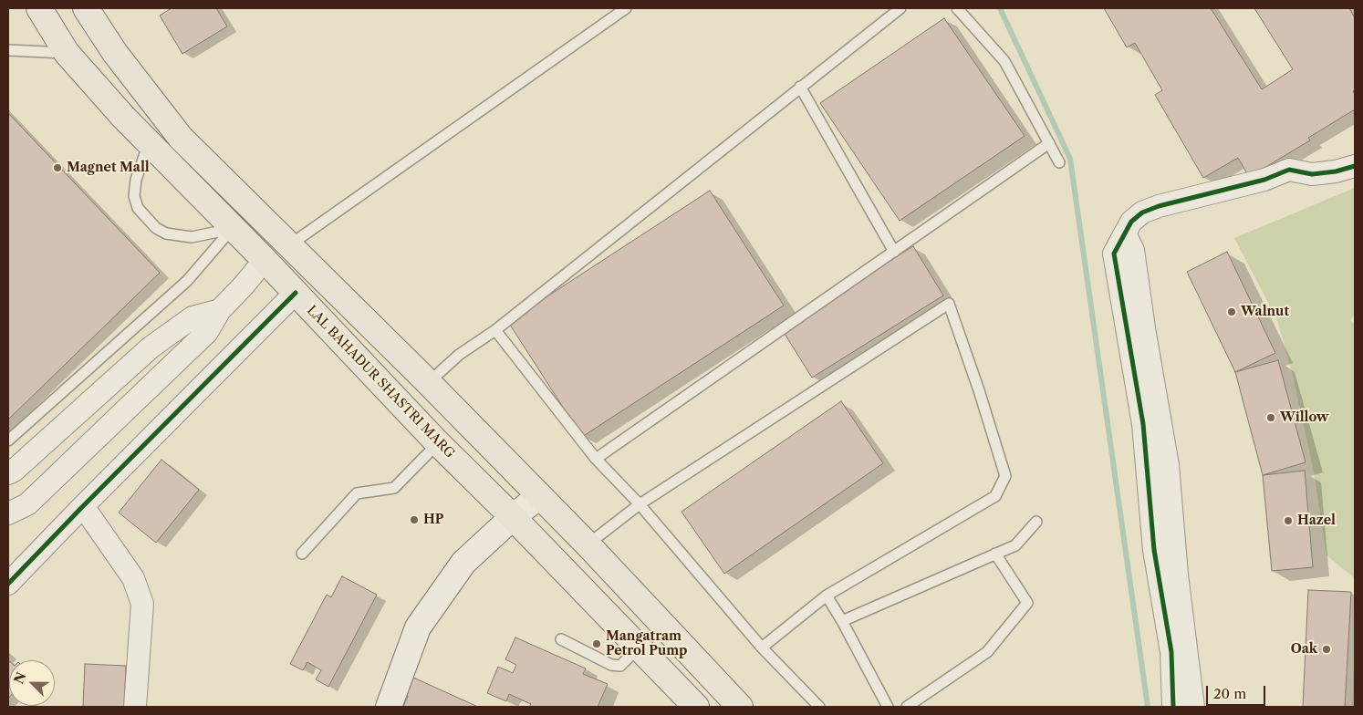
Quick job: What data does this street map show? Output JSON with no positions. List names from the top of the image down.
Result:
{
  "streets": {
    "main road": ["LAL BAHADUR SHASTRI MARG"]
  },
  "places": [
    "Magnet Mall",
    "Walnut",
    "Willow",
    "HP",
    "Hazel",
    "Mangatram Petrol Pump",
    "Oak"
  ],
  "scale_bar": "20 m",
  "north": "top left"
}
